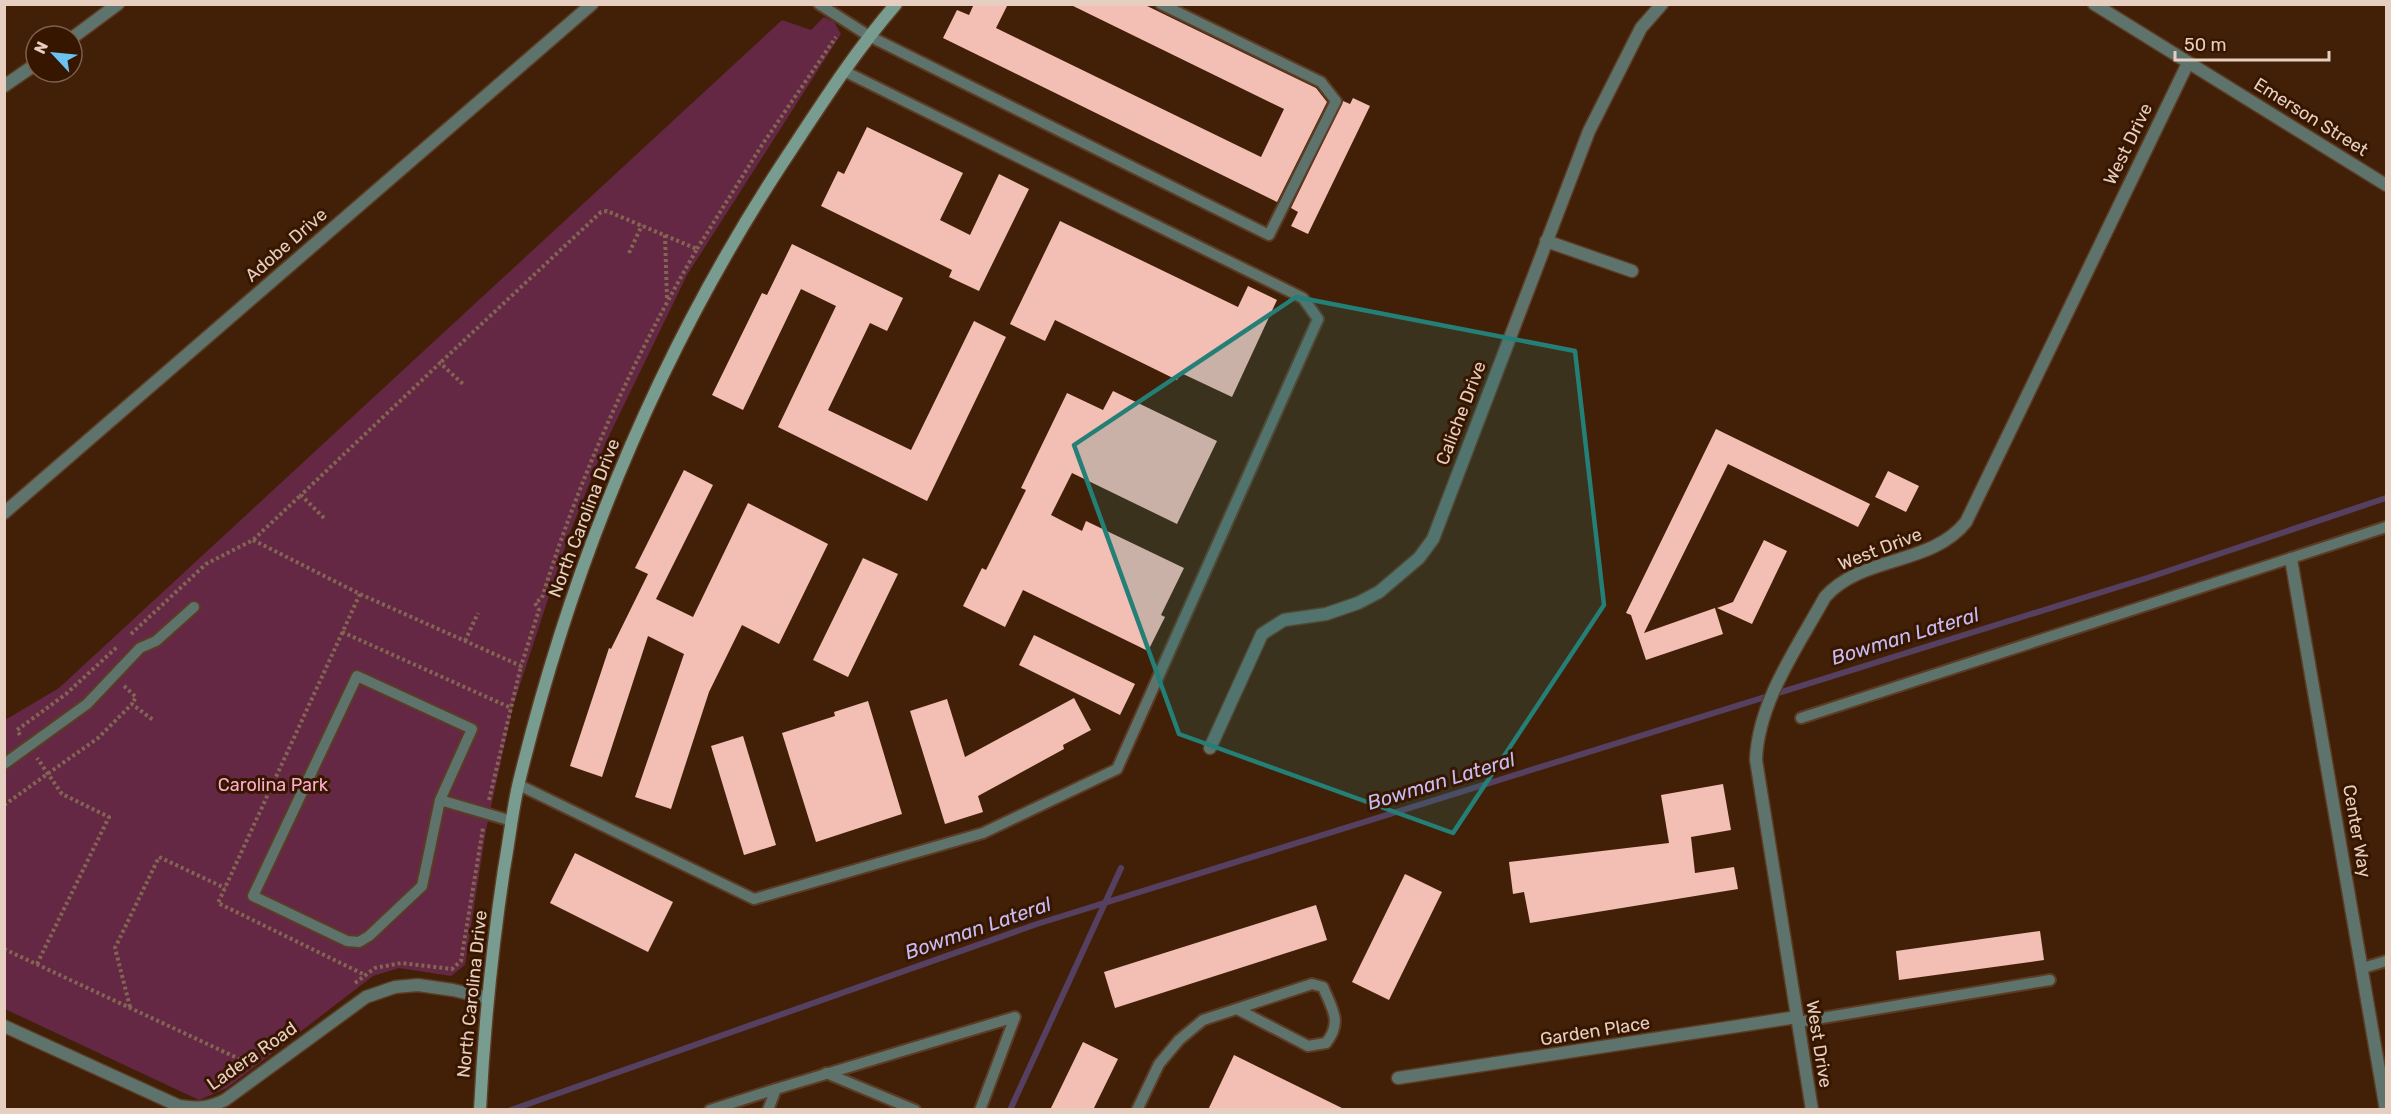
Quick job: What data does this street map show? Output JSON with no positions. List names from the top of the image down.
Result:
{
  "streets": {
    "main road": ["North Carolina Drive"],
    "street": [
      "Emerson Street",
      "West Drive",
      "Adobe Drive",
      "Caliche Drive",
      "Center Way",
      "Garden Place",
      "Ladera Road"
    ]
  },
  "crossings": [
    ["Emerson Street", "West Drive"],
    ["West Drive", "Garden Place"],
    ["North Carolina Drive", "Ladera Road"]
  ],
  "water": ["Bowman Lateral"],
  "parks": ["Carolina Park"],
  "scale_bar": "50 m",
  "north": "top left"
}
